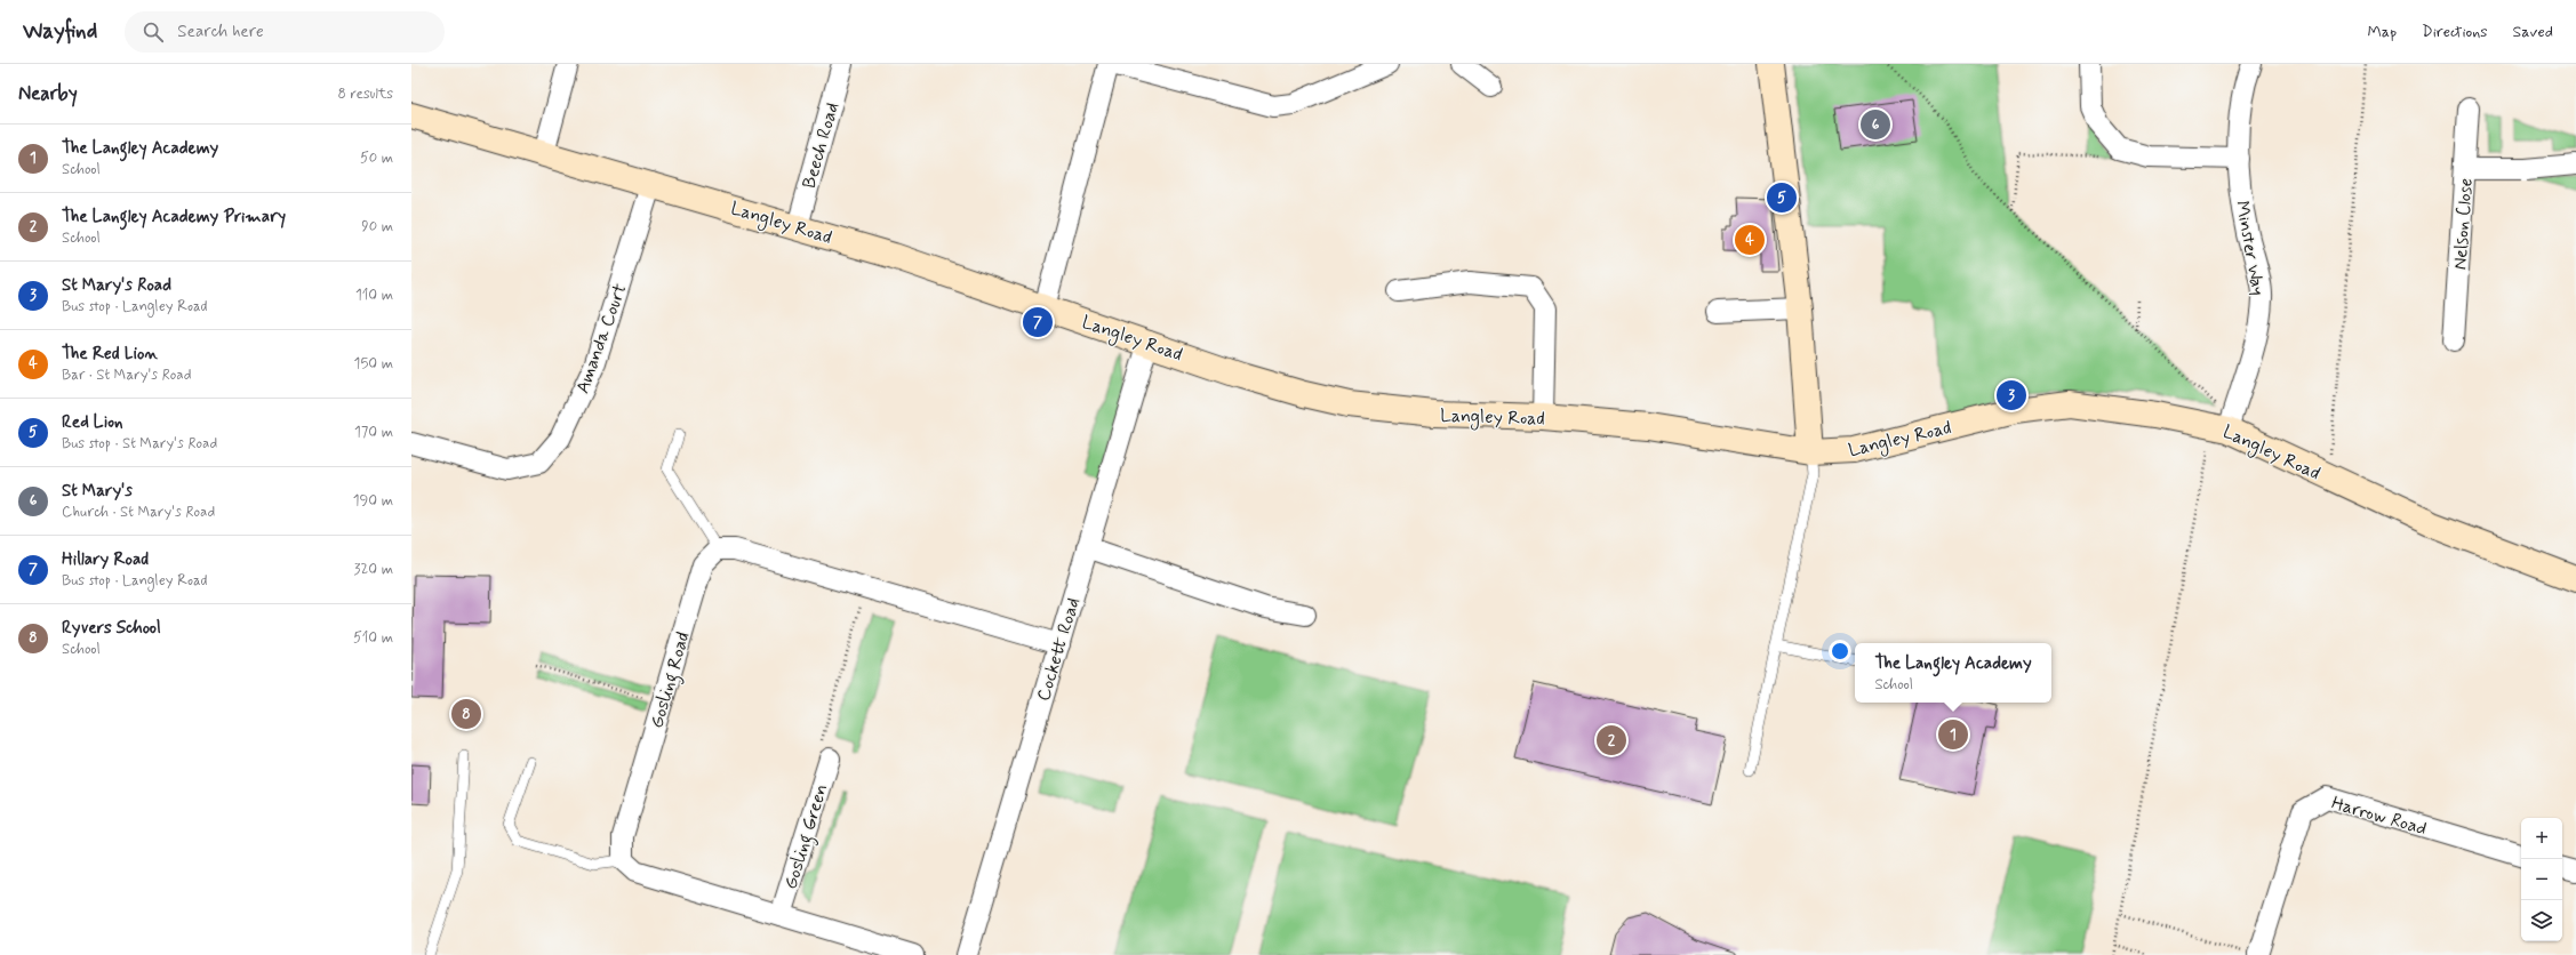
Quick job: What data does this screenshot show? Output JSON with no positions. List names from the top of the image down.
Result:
{
  "streets": {
    "street": [
      "Beech Road",
      "Langley Road",
      "Nelson Close",
      "Minster Way",
      "Amanda Court",
      "Cockett Road",
      "Gosling Road",
      "Harrow Road",
      "Gosling Green"
    ]
  },
  "crossings": [
    ["Beech Road", "Langley Road"],
    ["Langley Road", "Minster Way"],
    ["Langley Road", "Amanda Court"],
    ["Langley Road", "Cockett Road"]
  ],
  "page": {
    "header": "Wayfind",
    "search": "Search here",
    "nav": ["Map", "Directions", "Saved"],
    "heading": ["Nearby", "8 results"],
    "pins": [
      "6",
      "5",
      "4",
      "7",
      "3",
      "8",
      "1",
      "2"
    ],
    "list": [
      {
        "mark": "1",
        "name": "The Langley Academy",
        "note": "School",
        "value": "50 m"
      },
      {
        "mark": "2",
        "name": "The Langley Academy Primary",
        "note": "School",
        "value": "90 m"
      },
      {
        "mark": "3",
        "name": "St Mary's Road",
        "note": "Bus stop · Langley Road",
        "value": "110 m"
      },
      {
        "mark": "4",
        "name": "The Red Lion",
        "note": "Bar · St Mary's Road",
        "value": "150 m"
      },
      {
        "mark": "5",
        "name": "Red Lion",
        "note": "Bus stop · St Mary's Road",
        "value": "170 m"
      },
      {
        "mark": "6",
        "name": "St Mary's",
        "note": "Church · St Mary's Road",
        "value": "190 m"
      },
      {
        "mark": "7",
        "name": "Hillary Road",
        "note": "Bus stop · Langley Road",
        "value": "320 m"
      },
      {
        "mark": "8",
        "name": "Ryvers School",
        "note": "School",
        "value": "510 m"
      }
    ],
    "popup": ["The Langley Academy", "School"],
    "map_buttons": ["+", "−"]
  }
}
